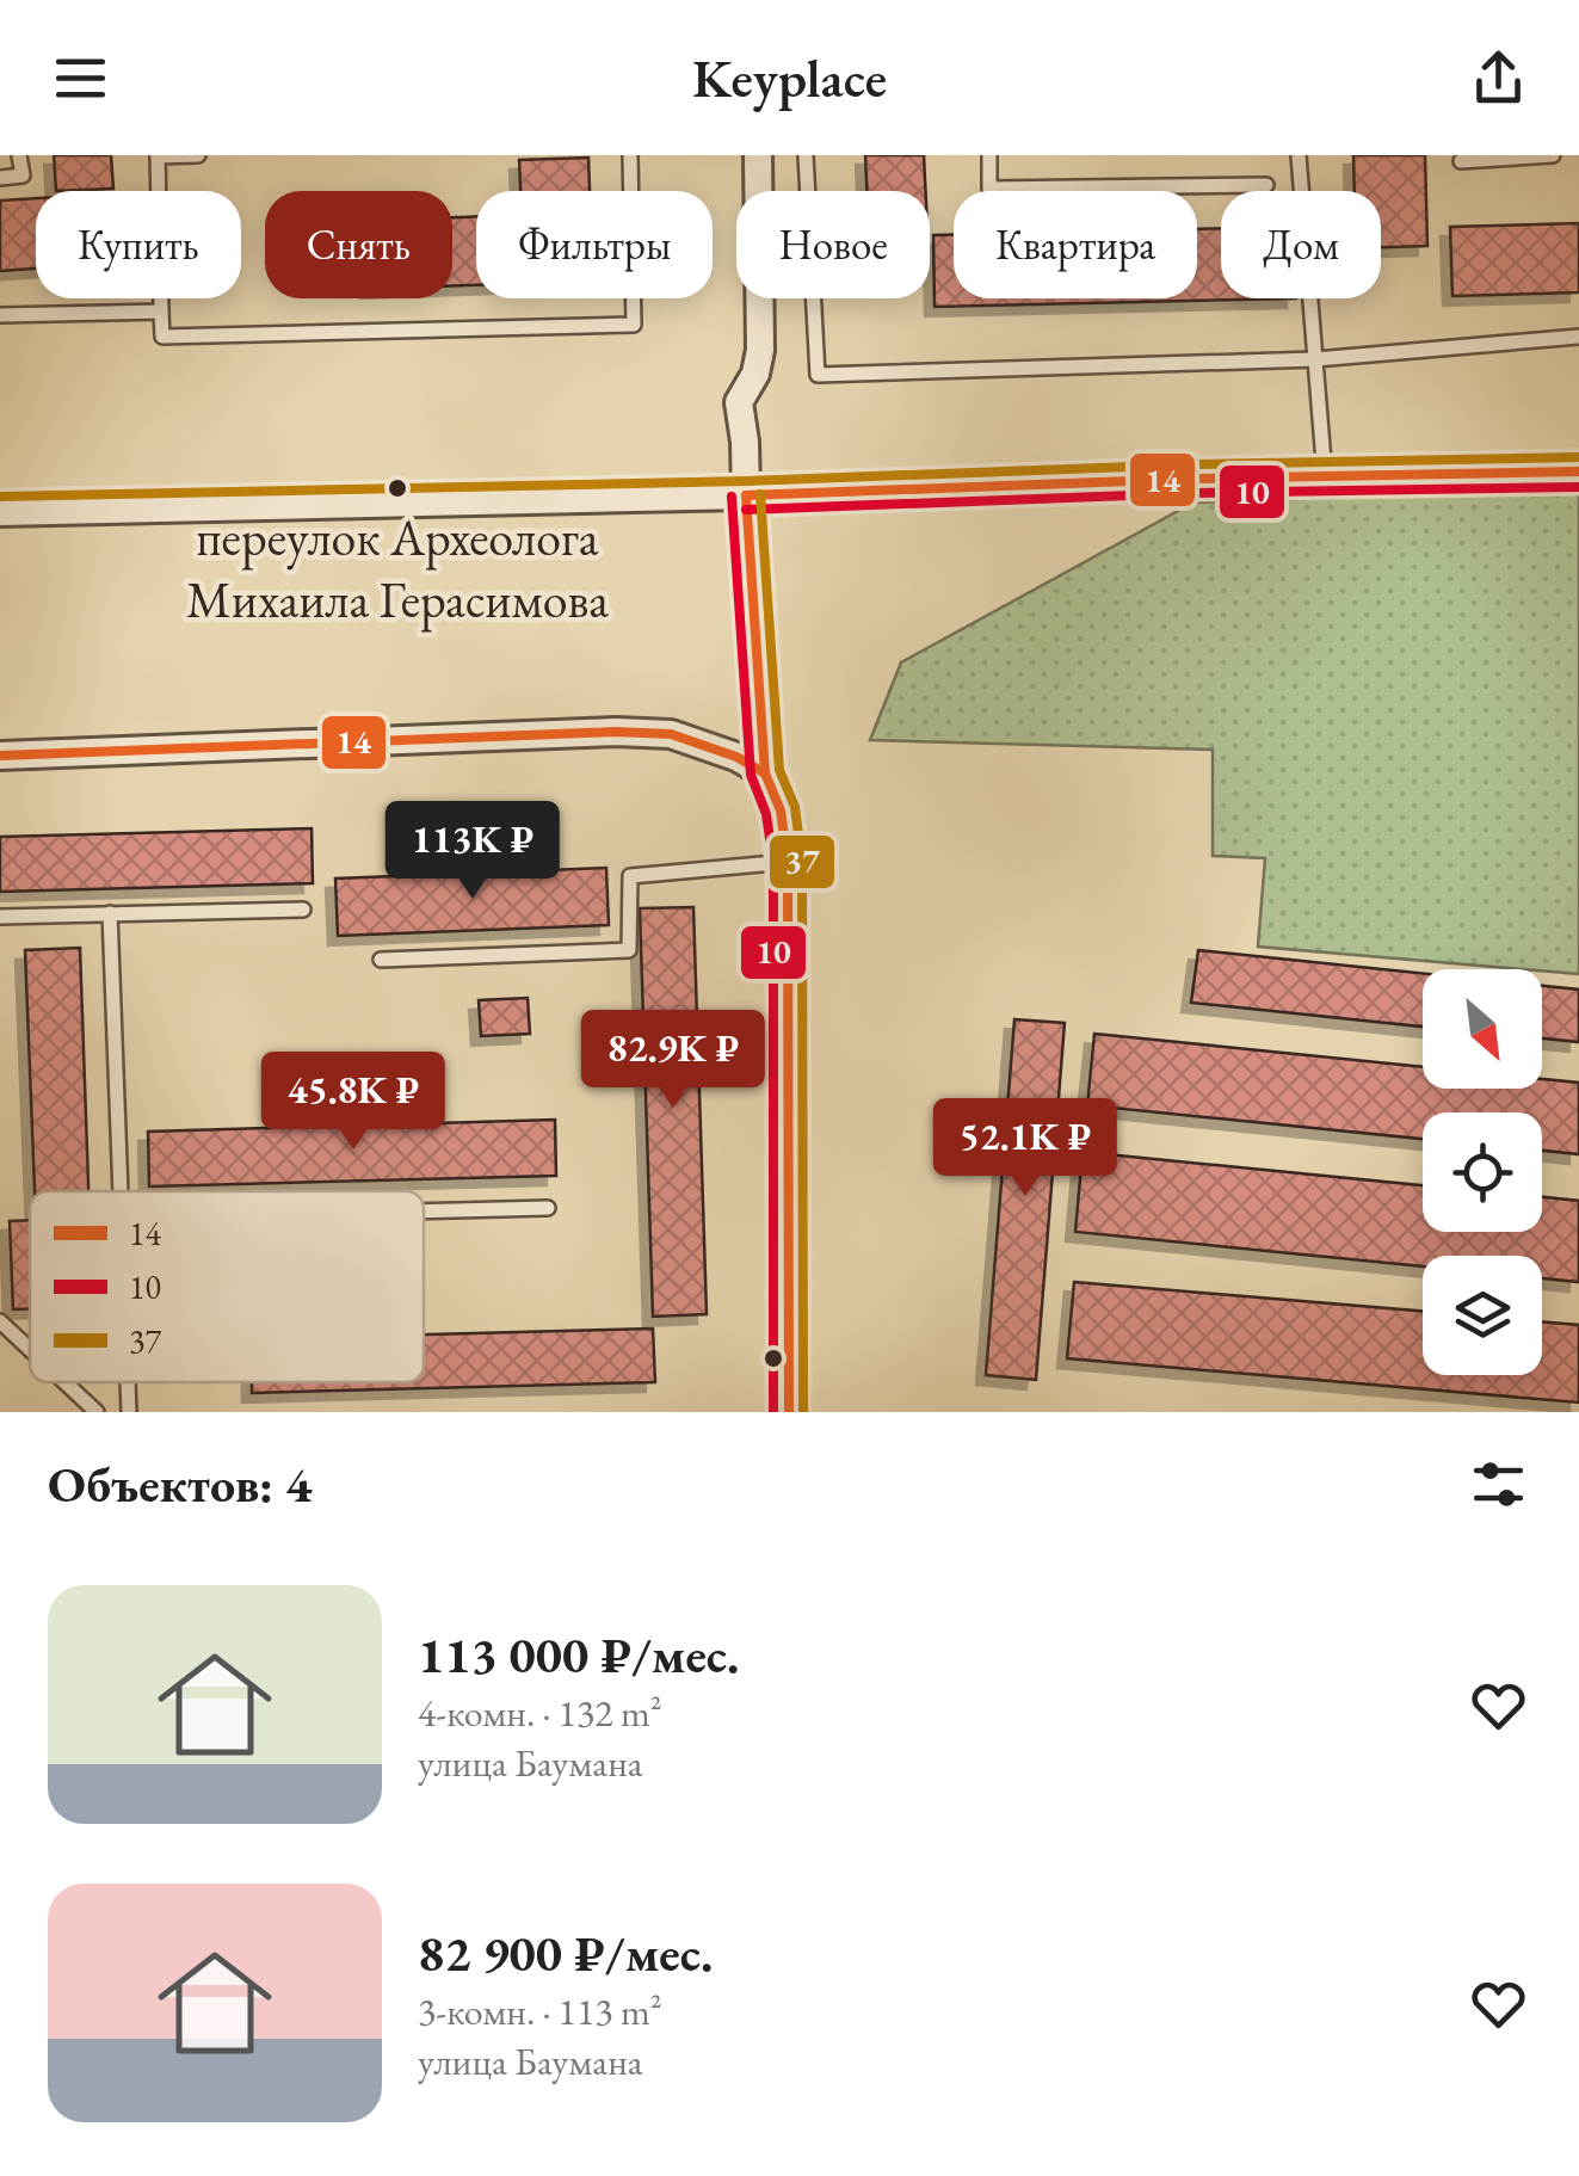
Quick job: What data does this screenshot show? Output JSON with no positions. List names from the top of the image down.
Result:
{
  "places": ["переулок Археолога Михаила Герасимова"],
  "lines": ["transit line 37", "transit line 14", "transit line 10"],
  "legend": ["14", "10", "37"],
  "north": "bottom right",
  "page": {
    "header": "Keyplace",
    "chip": [
      "Купить",
      "Снять",
      "Фильтры",
      "Новое",
      "Квартира",
      "Дом"
    ],
    "price": [
      "113K ₽",
      "82.9K ₽",
      "45.8K ₽",
      "52.1K ₽"
    ],
    "heading": "Объектов: 4",
    "list": [
      {
        "name": "113 000 ₽/мес.",
        "note": "4-комн. · 132 m² · улица Баумана"
      },
      {
        "name": "82 900 ₽/мес.",
        "note": "3-комн. · 113 m² · улица Баумана"
      }
    ]
  }
}
